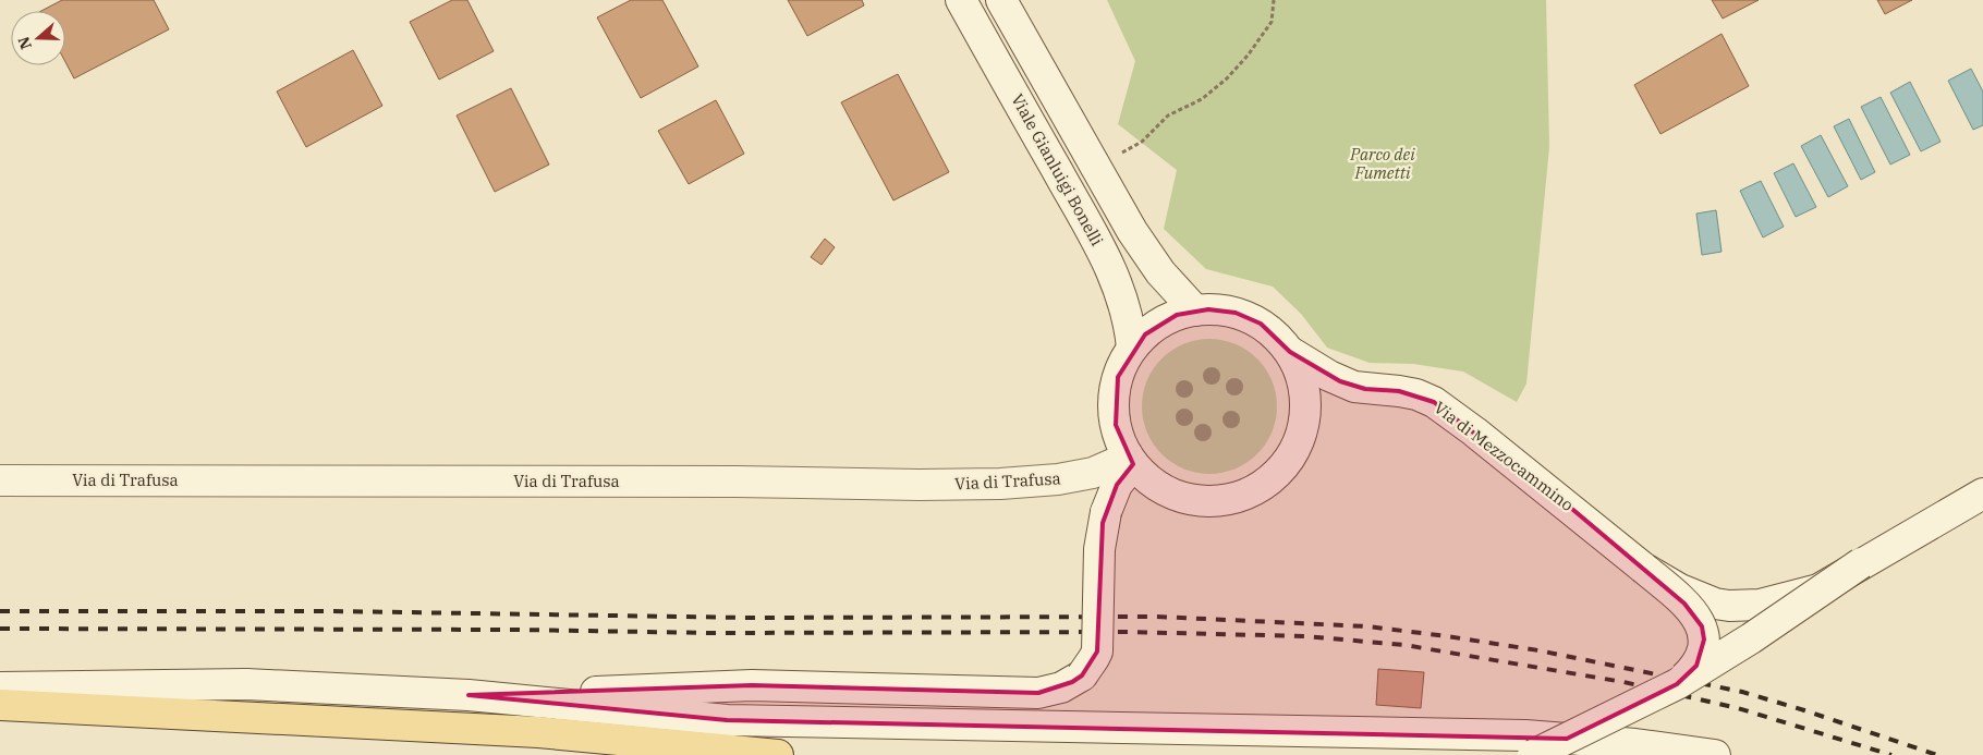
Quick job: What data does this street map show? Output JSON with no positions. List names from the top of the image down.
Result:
{
  "streets": {
    "main road": ["Viale Gianluigi Bonelli", "Via di Mezzocammino", "Via di Trafusa"]
  },
  "crossings": [
    ["Viale Gianluigi Bonelli", "Via di Mezzocammino"],
    ["Viale Gianluigi Bonelli", "Via di Trafusa"],
    ["Via di Mezzocammino", "Via di Trafusa"]
  ],
  "parks": ["Parco dei Fumetti"],
  "north": "left"
}
